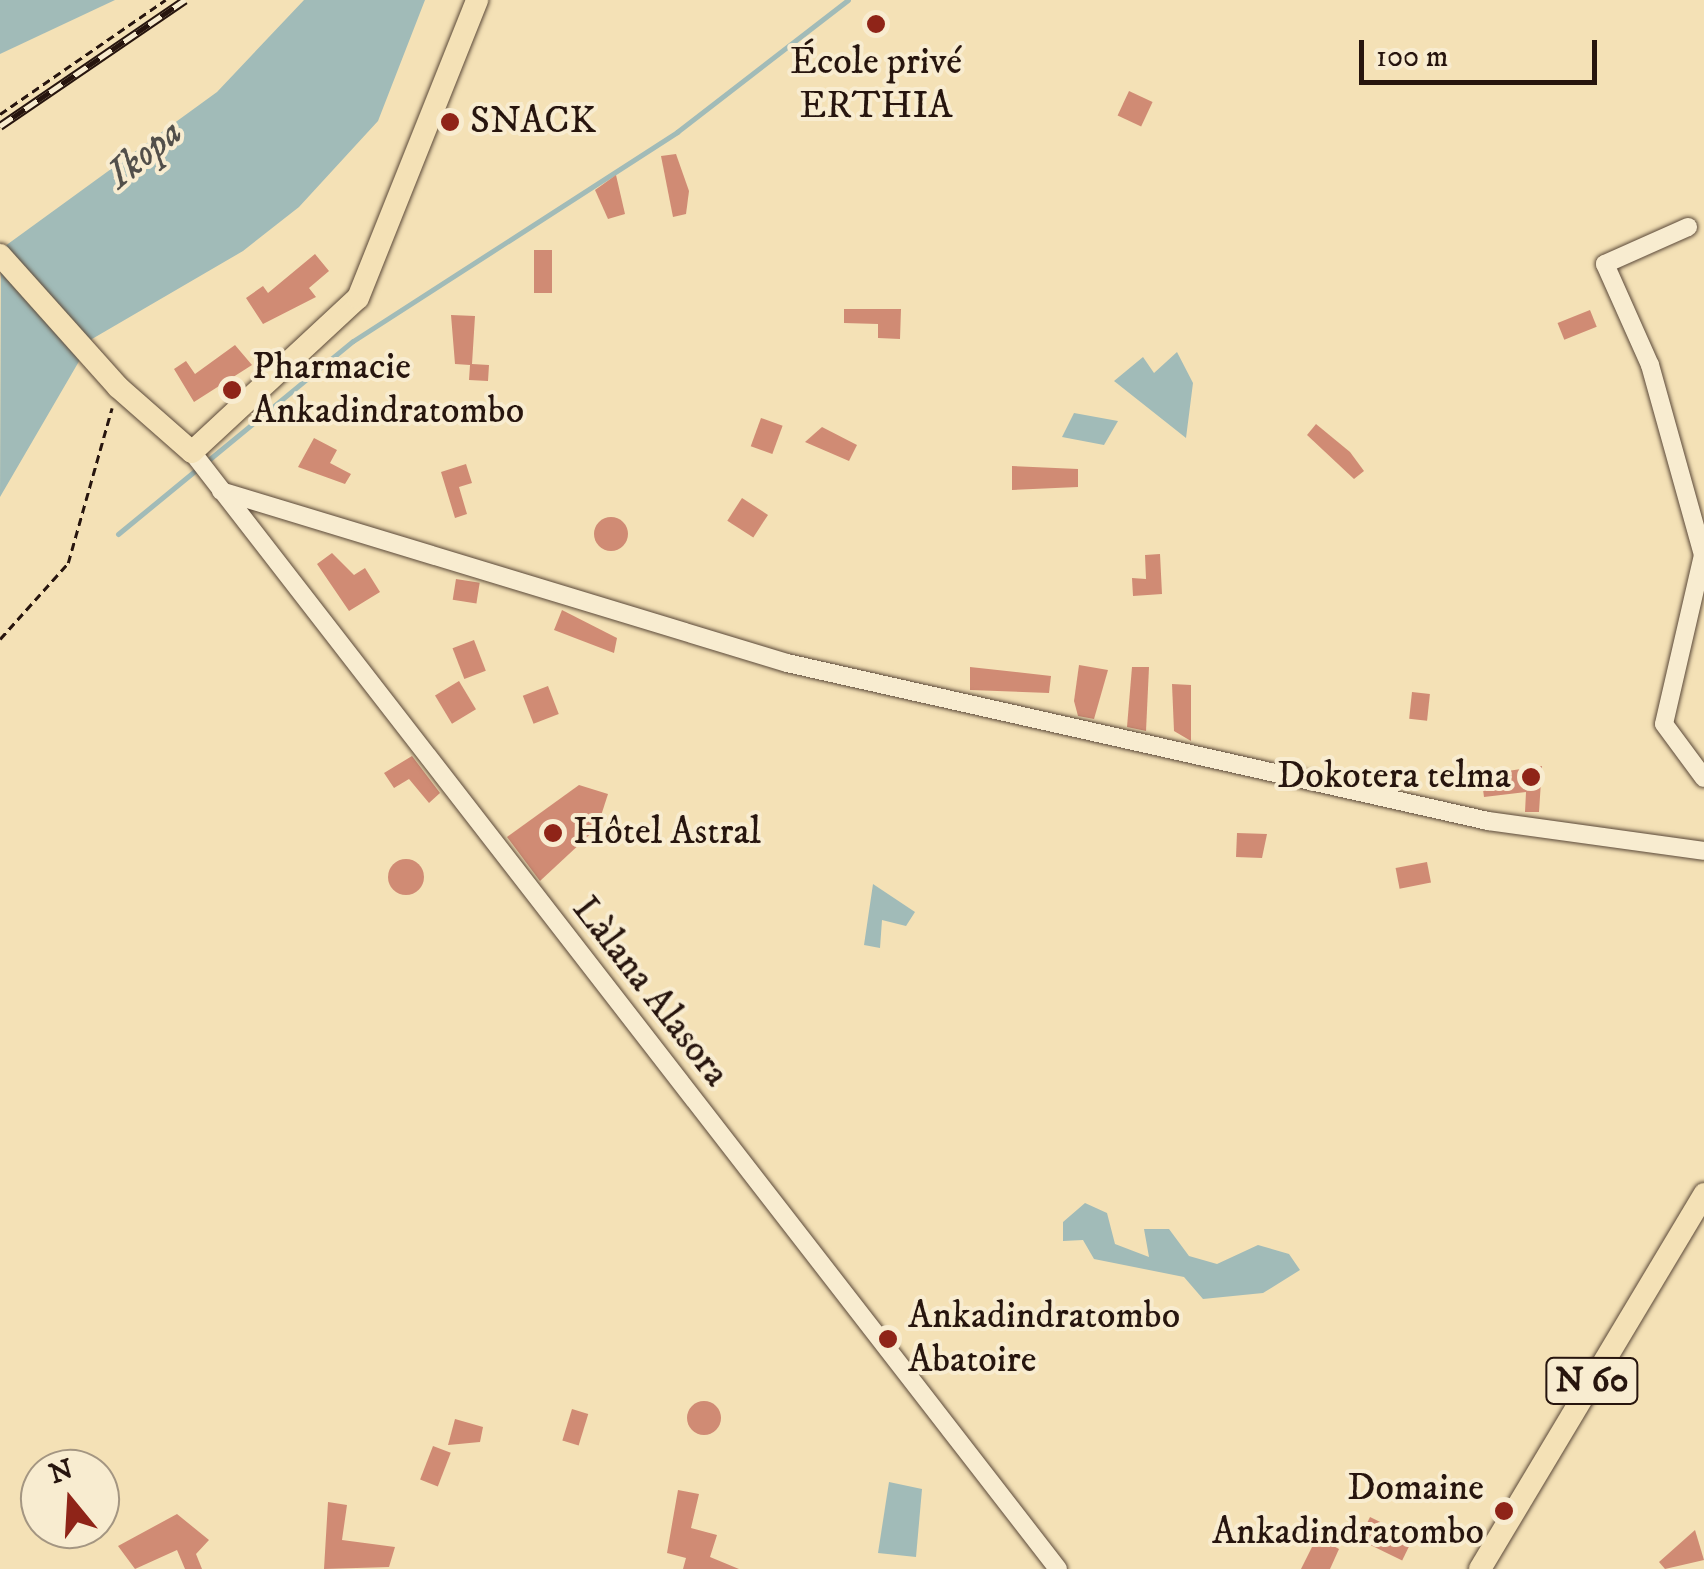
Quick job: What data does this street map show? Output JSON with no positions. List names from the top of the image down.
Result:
{
  "streets": {
    "main road": ["N 60"],
    "street": ["Làlana Alasora"]
  },
  "water": ["Ikopa"],
  "places": [
    "École privé ERTHIA",
    "SNACK",
    "Pharmacie Ankadindratombo",
    "Dokotera telma",
    "Hôtel Astral",
    "Ankadindratombo Abatoire",
    "Domaine Ankadindratombo"
  ],
  "scale_bar": "100 m",
  "north": "top"
}
